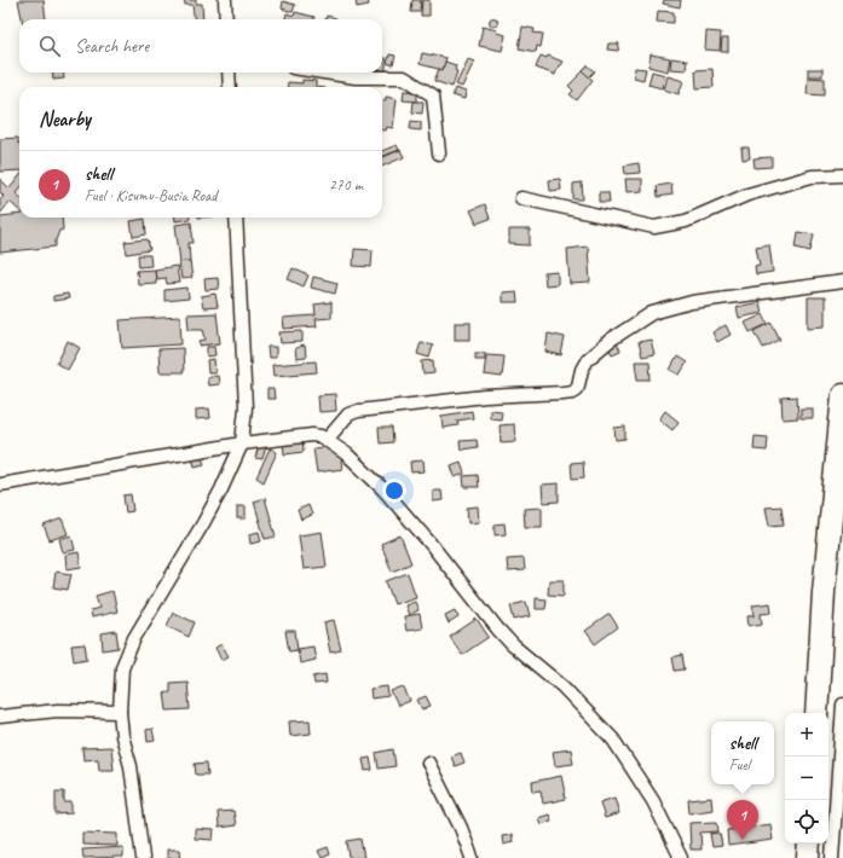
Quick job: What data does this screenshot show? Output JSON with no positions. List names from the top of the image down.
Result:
{
  "page": {
    "search": "Search here",
    "heading": "Nearby",
    "list": [
      {
        "mark": "1",
        "name": "shell",
        "note": "Fuel · Kisumu-Busia Road",
        "value": "270 m"
      }
    ],
    "map_buttons": ["+", "−"],
    "popup": ["shell", "Fuel"],
    "pins": "1"
  }
}
